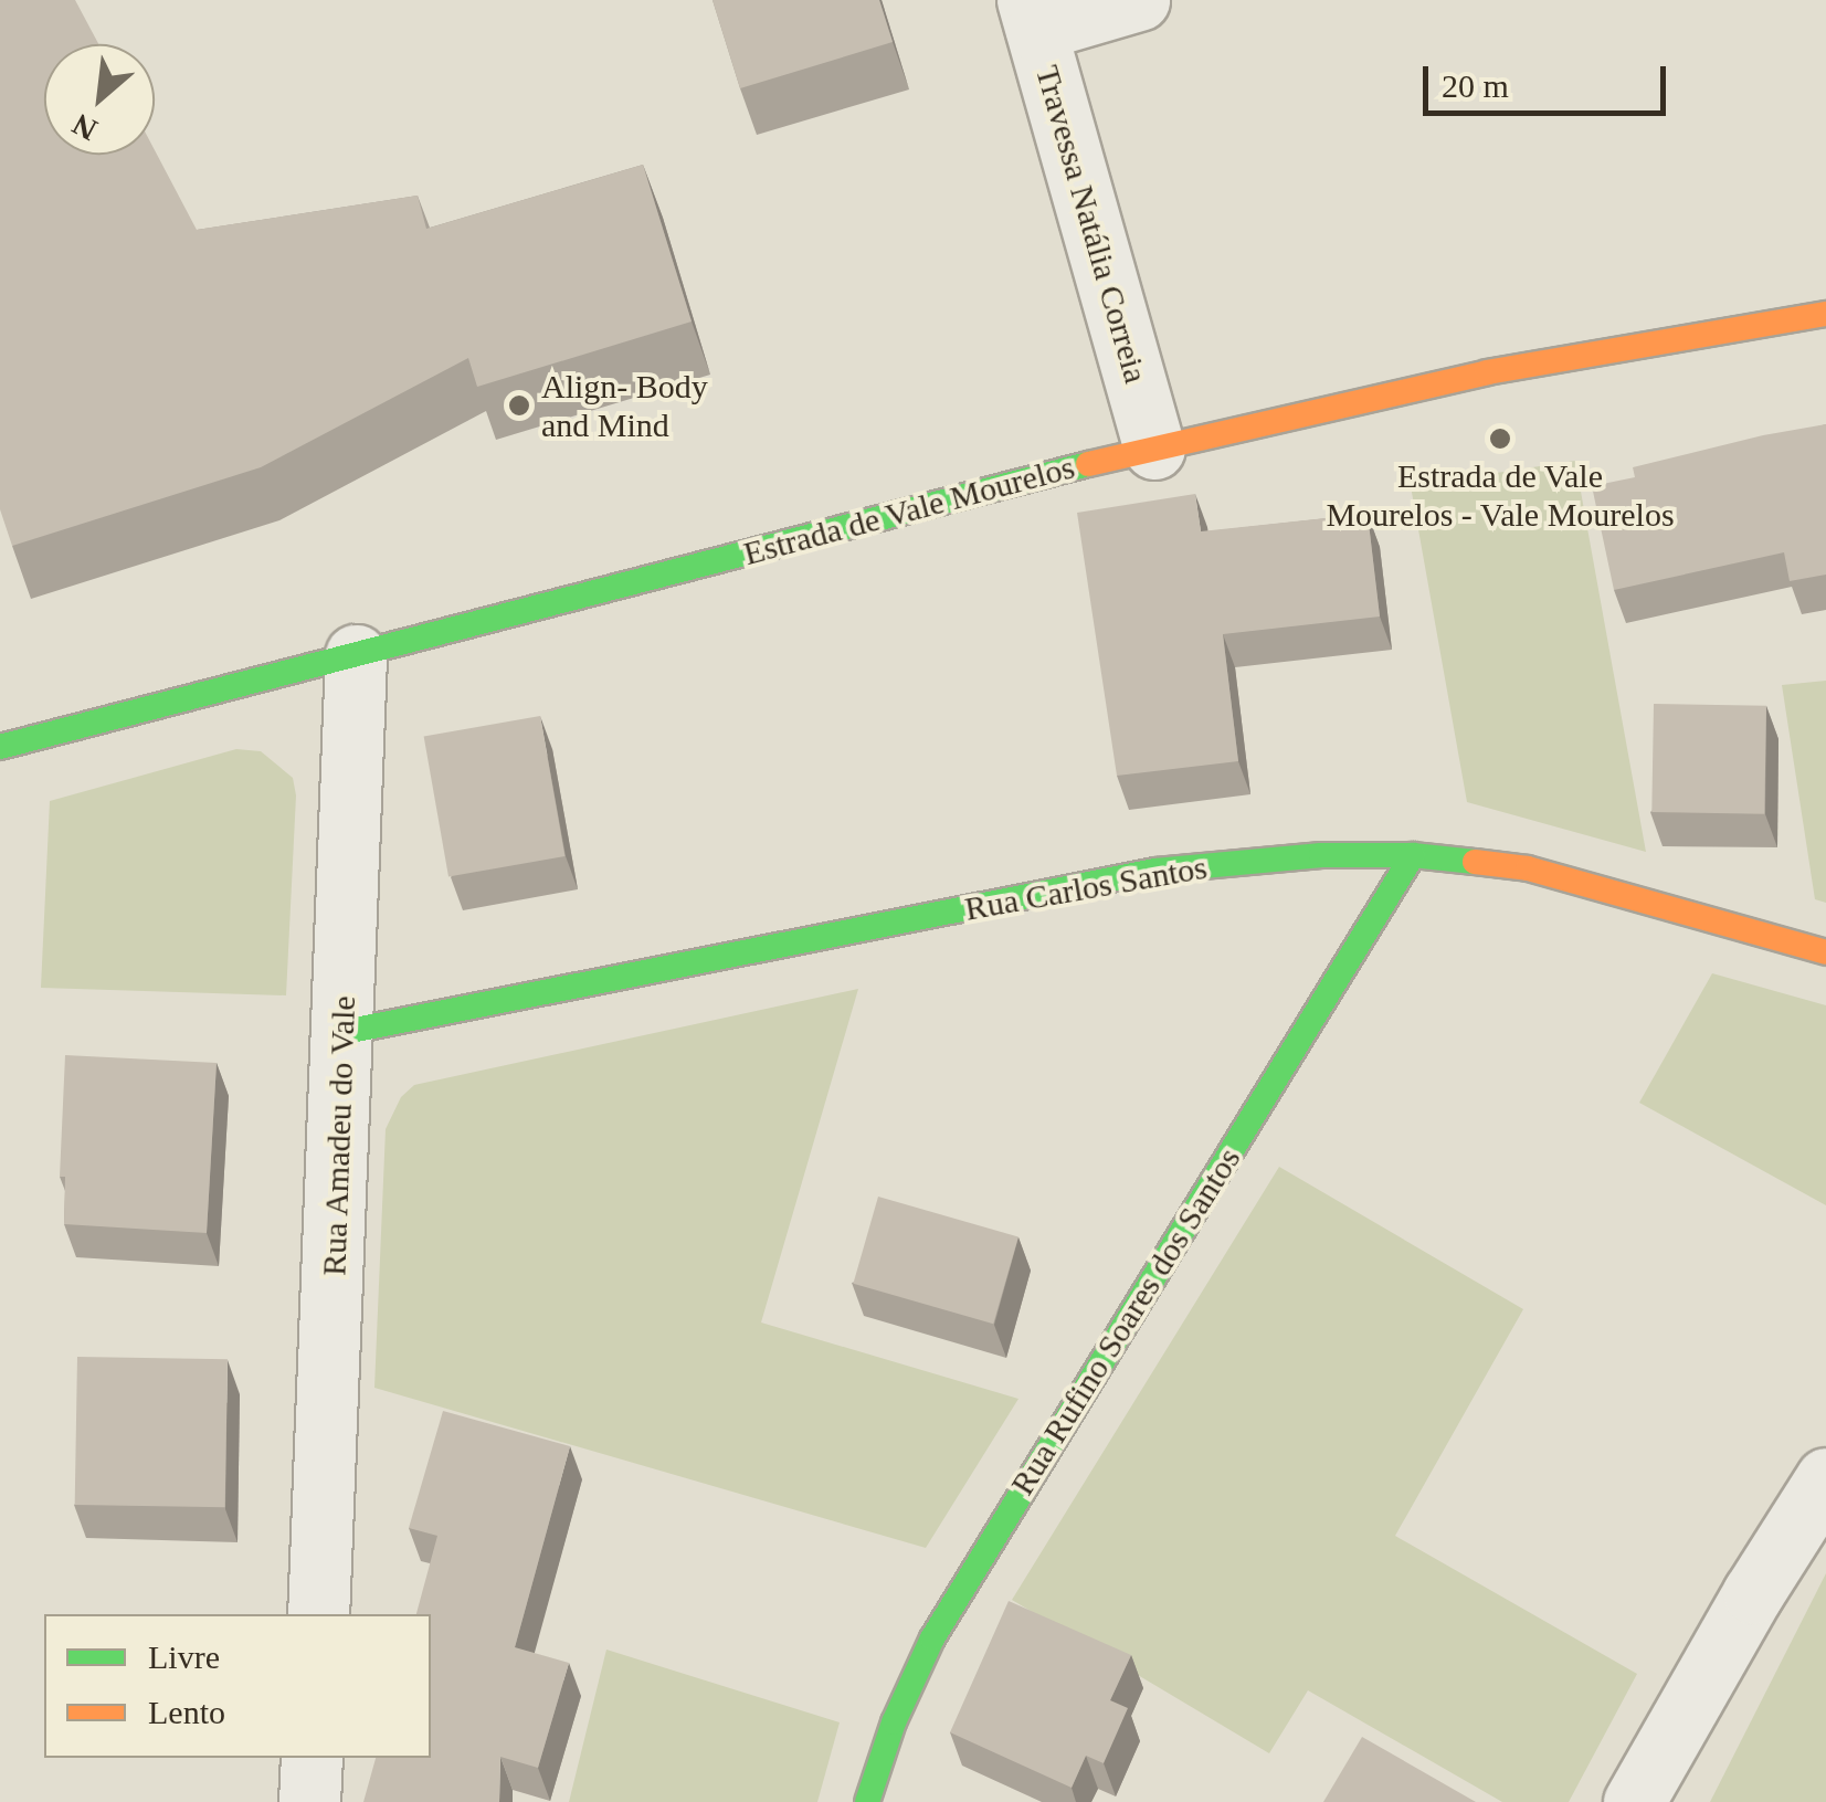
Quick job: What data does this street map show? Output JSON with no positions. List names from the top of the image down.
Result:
{
  "streets": {
    "street": [
      "Travessa Natália Correia",
      "Estrada de Vale Mourelos",
      "Rua Carlos Santos",
      "Rua Amadeu do Vale",
      "Rua Rufino Soares dos Santos"
    ]
  },
  "crossings": [
    ["Travessa Natália Correia", "Estrada de Vale Mourelos"],
    ["Estrada de Vale Mourelos", "Rua Amadeu do Vale"],
    ["Rua Carlos Santos", "Rua Amadeu do Vale"],
    ["Rua Carlos Santos", "Rua Rufino Soares dos Santos"]
  ],
  "places": ["Align- Body and Mind", "Estrada de Vale Mourelos - Vale Mourelos"],
  "legend": ["Livre", "Lento"],
  "scale_bar": "20 m",
  "north": "bottom left"
}
